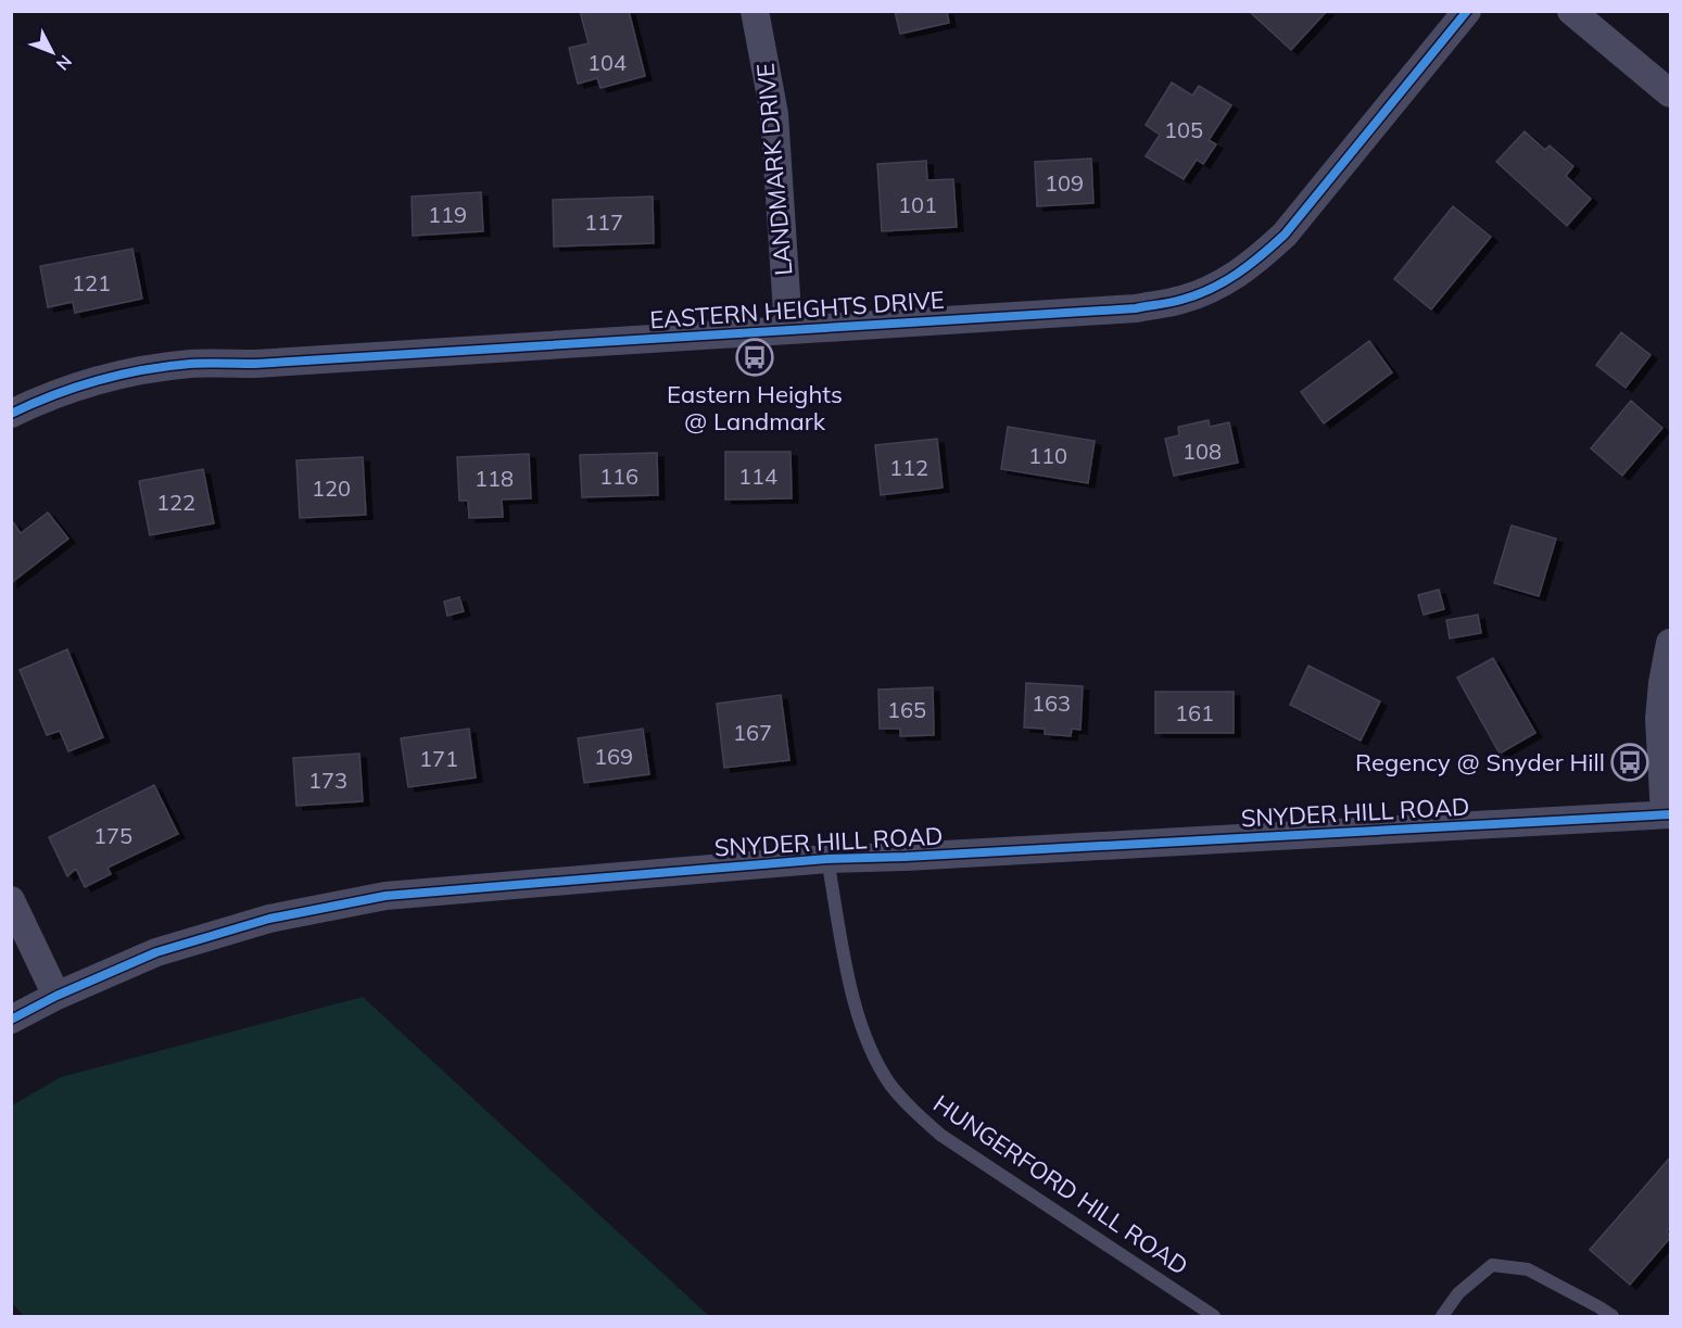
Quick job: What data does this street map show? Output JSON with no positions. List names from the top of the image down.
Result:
{
  "streets": {
    "street": ["LANDMARK DRIVE", "EASTERN HEIGHTS DRIVE", "SNYDER HILL ROAD"],
    "lane": ["HUNGERFORD HILL ROAD"]
  },
  "crossings": [
    ["LANDMARK DRIVE", "EASTERN HEIGHTS DRIVE"],
    ["SNYDER HILL ROAD", "HUNGERFORD HILL ROAD"]
  ],
  "places": {
    "bus stop": ["Eastern Heights @ Landmark", "Regency @ Snyder Hill"]
  },
  "house_numbers": [
    "104",
    "105",
    "109",
    "101",
    "119",
    "117",
    "121",
    "108",
    "110",
    "112",
    "116",
    "114",
    "118",
    "120",
    "122",
    "163",
    "165",
    "161",
    "167",
    "169",
    "171",
    "173",
    "175"
  ],
  "north": "bottom right"
}
